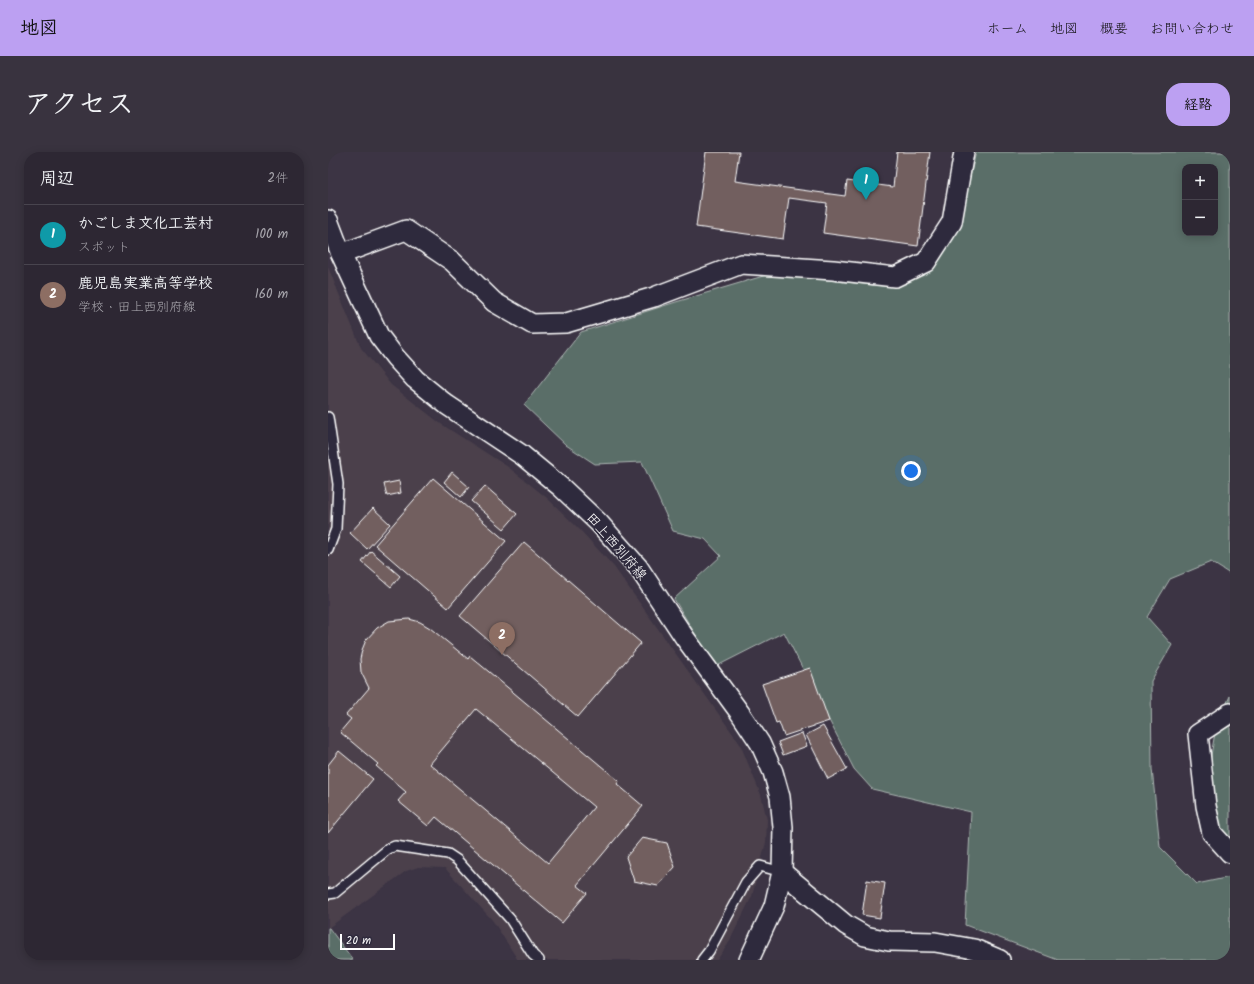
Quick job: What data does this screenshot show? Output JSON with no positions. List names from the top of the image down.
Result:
{
  "streets": {
    "street": ["田上西別府線"]
  },
  "scale_bar": "20 m",
  "page": {
    "header": "地図",
    "nav": [
      "ホーム",
      "地図",
      "概要",
      "お問い合わせ"
    ],
    "title": "アクセス",
    "buttons": "経路",
    "heading": ["周辺", "2件"],
    "map_buttons": ["+", "−"],
    "pins": ["1", "2"],
    "list": [
      {
        "mark": "1",
        "name": "かごしま文化工芸村",
        "note": "スポット",
        "value": "100 m"
      },
      {
        "mark": "2",
        "name": "鹿児島実業高等学校",
        "note": "学校 · 田上西別府線",
        "value": "160 m"
      }
    ],
    "scale": "20 m"
  }
}
